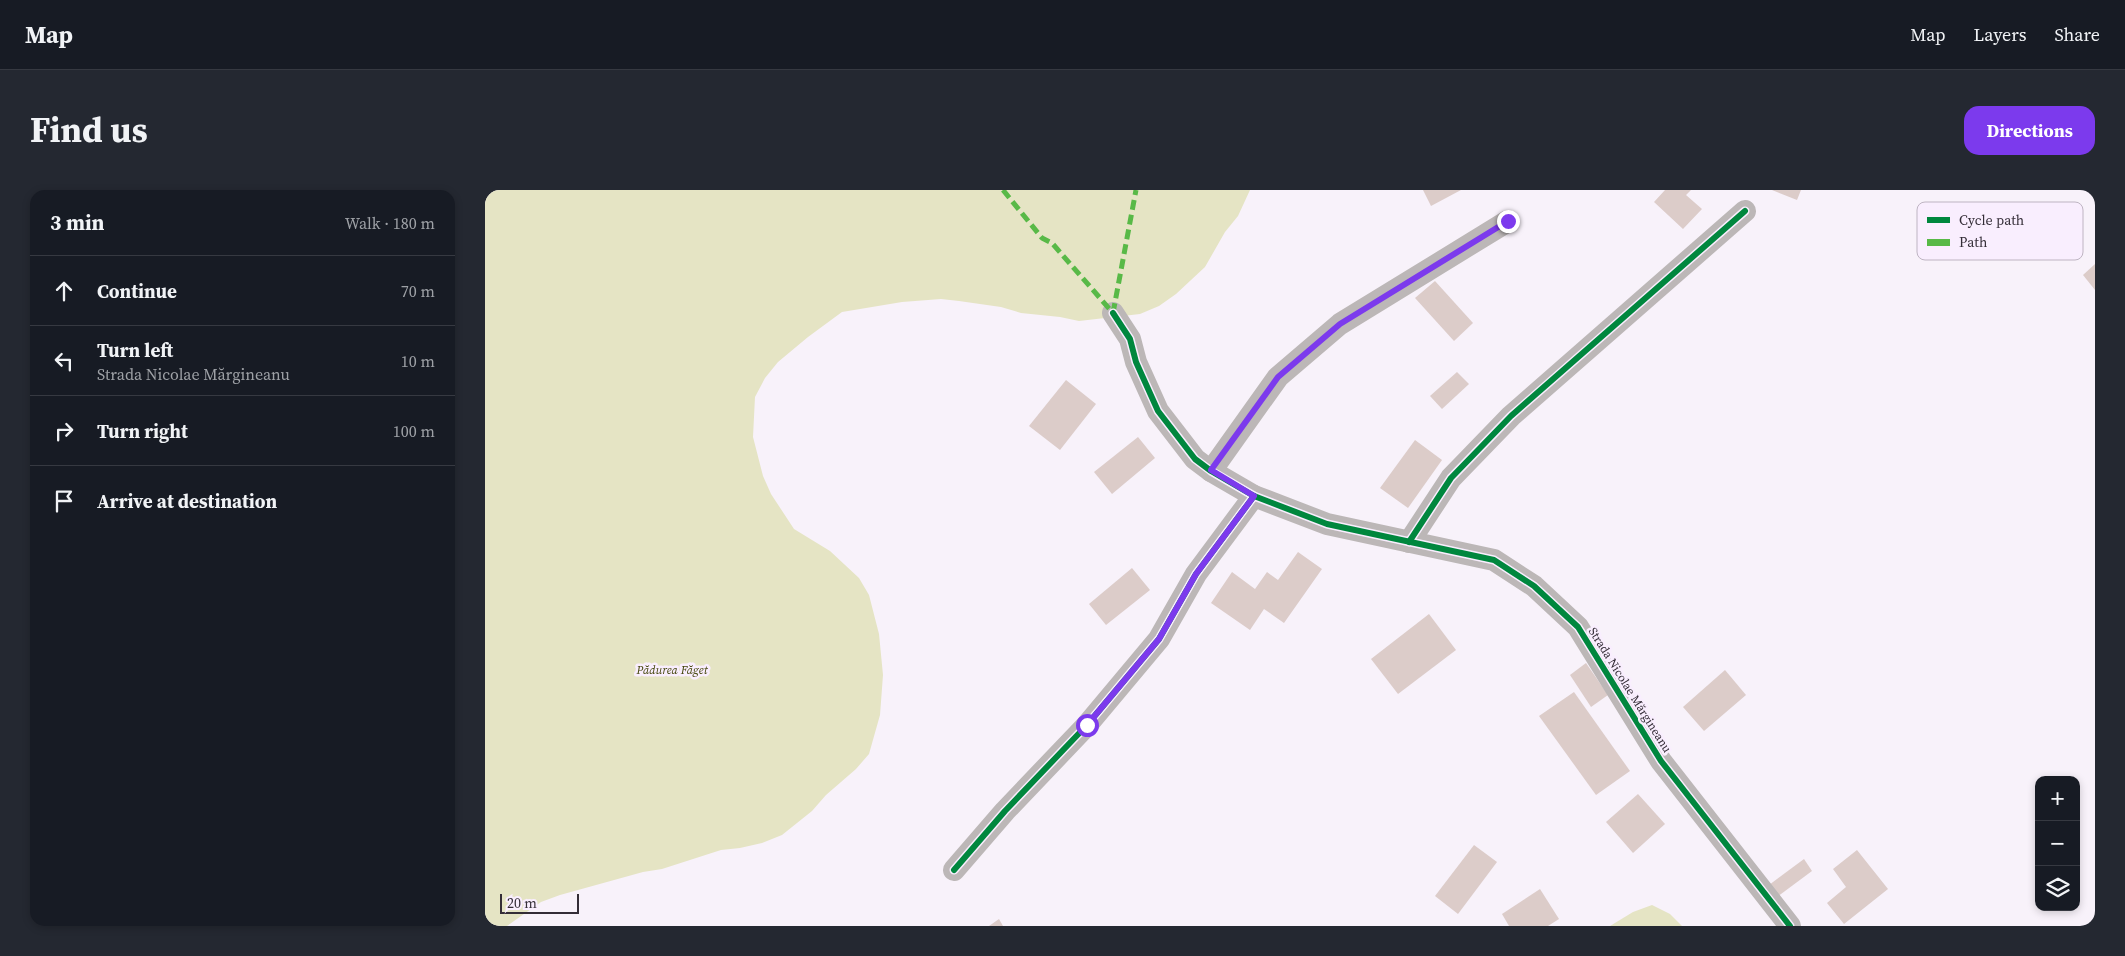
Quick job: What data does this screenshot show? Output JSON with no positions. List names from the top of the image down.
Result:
{
  "streets": {
    "street": ["Strada Nicolae Mărgineanu"]
  },
  "parks": ["Pădurea Făget"],
  "legend": ["Cycle path", "Path"],
  "scale_bar": "20 m",
  "page": {
    "header": "Map",
    "nav": ["Map", "Layers", "Share"],
    "title": "Find us",
    "buttons": "Directions",
    "heading": ["3 min", "Walk · 180 m"],
    "list": [
      ["Continue", "70 m"],
      ["Turn left", "Strada Nicolae Mărgineanu", "10 m"],
      ["Turn right", "100 m"],
      "Arrive at destination"
    ],
    "map_buttons": ["+", "−"],
    "scale": "20 m"
  }
}
